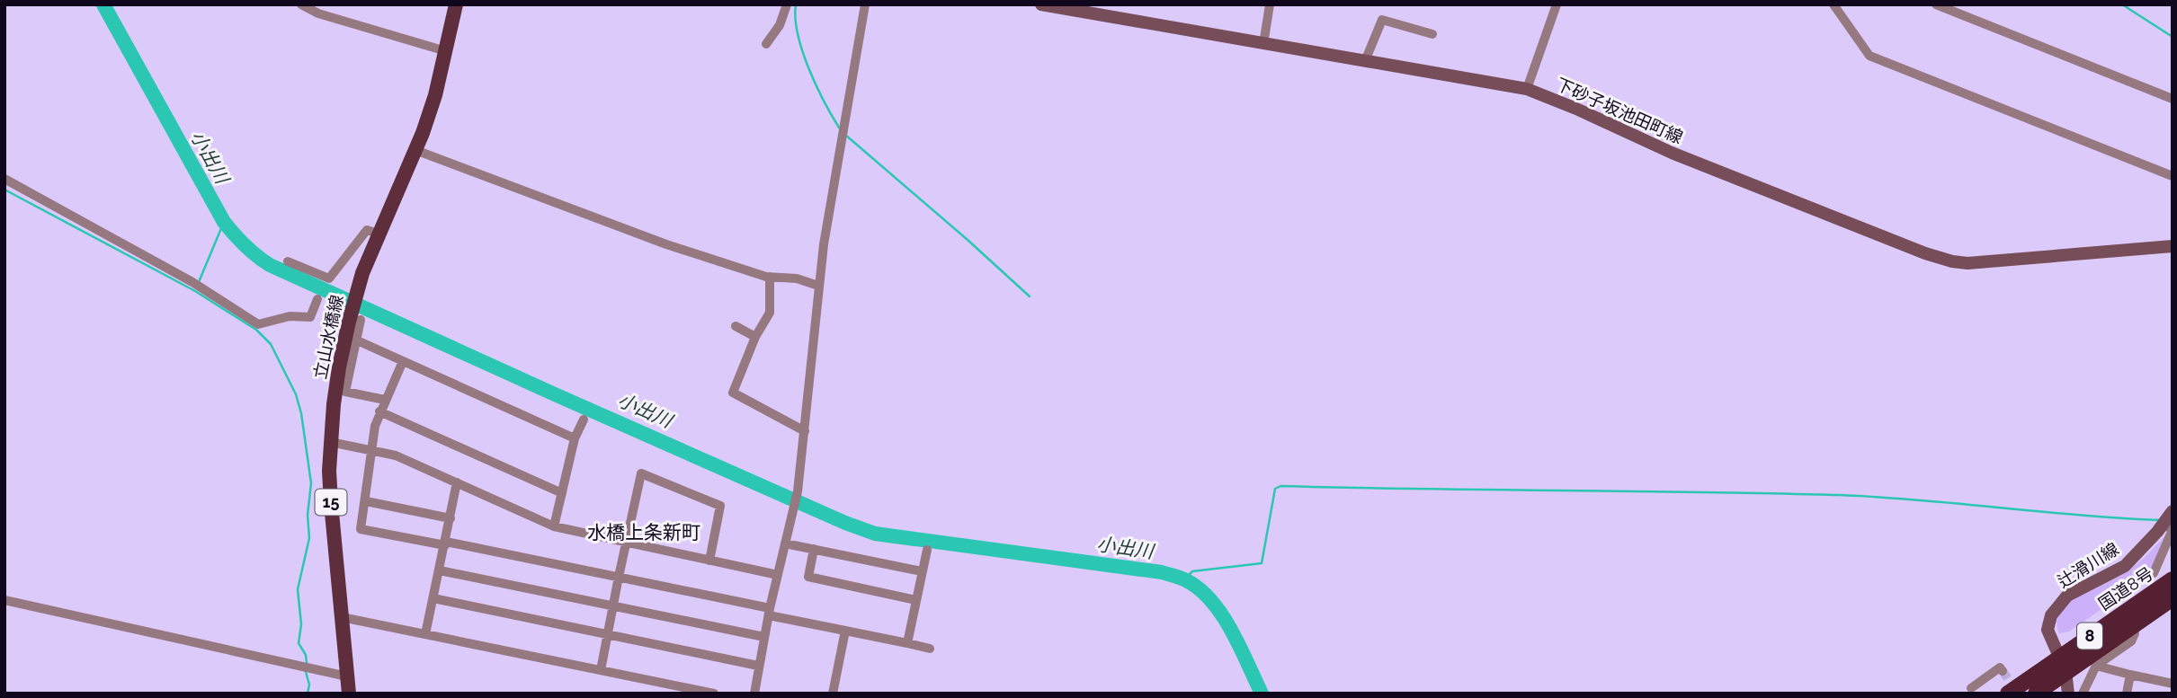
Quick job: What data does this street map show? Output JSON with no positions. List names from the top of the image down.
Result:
{
  "streets": {
    "highway": ["国道8号", "8"],
    "main road": [
      "下砂子坂池田町線",
      "立山水橋線",
      "15",
      "辻滑川線"
    ]
  },
  "crossings": [
    ["辻滑川線", "国道8号"]
  ],
  "districts": ["水橋上条新町"],
  "water": ["小出川"]
}
